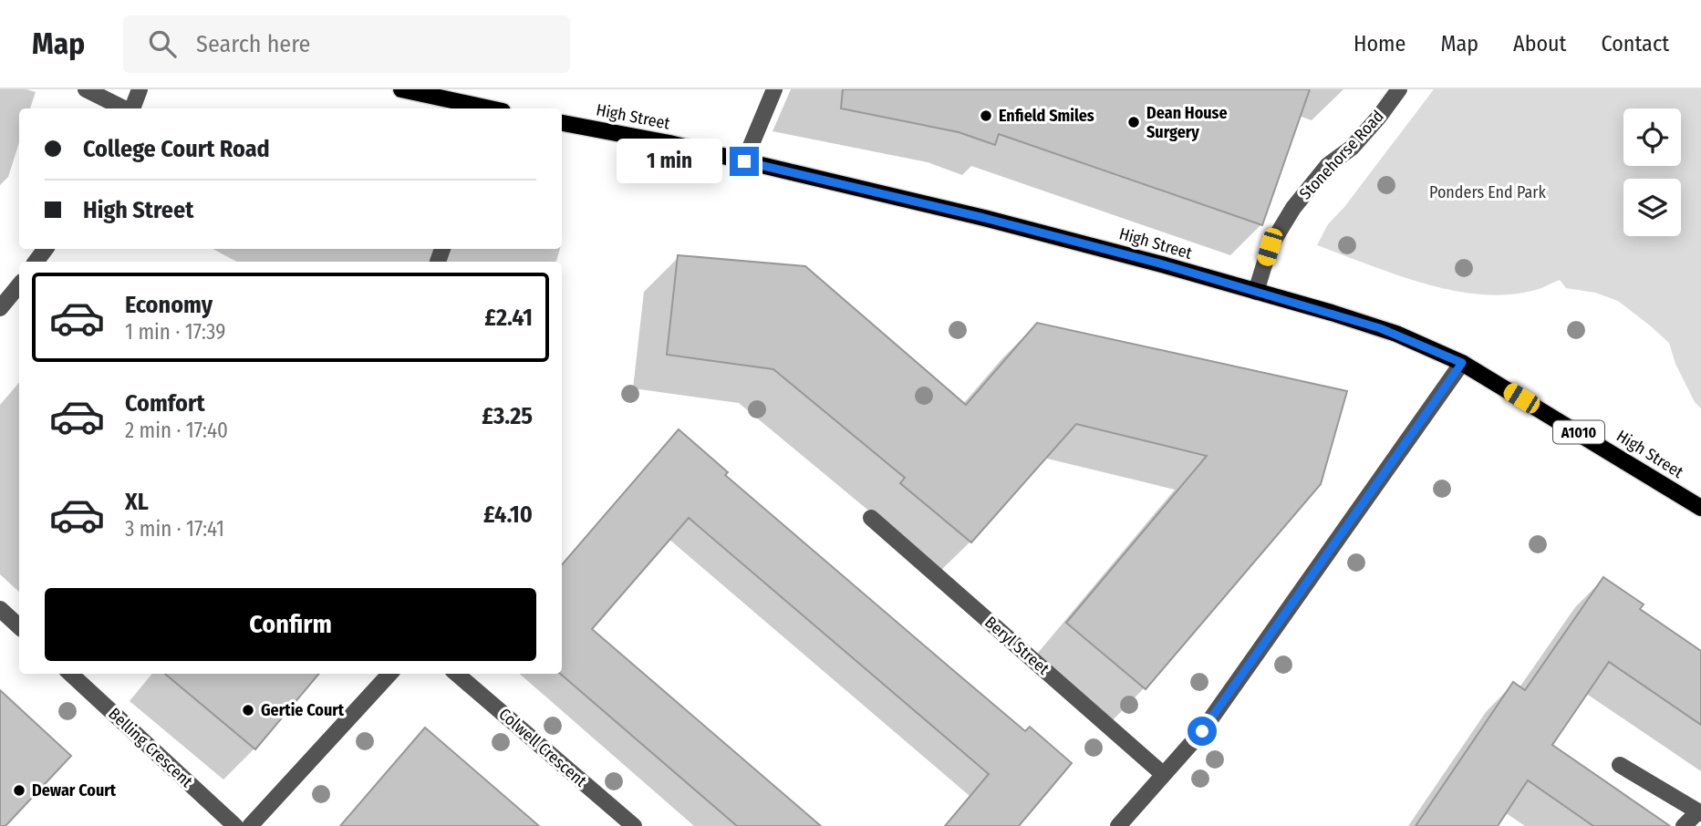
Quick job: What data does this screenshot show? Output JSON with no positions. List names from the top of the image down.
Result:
{
  "streets": {
    "main road": ["High Street", "A1010"],
    "street": [
      "Stonehorse Road",
      "Beryl Street",
      "Belling Crescent",
      "Colwell Crescent"
    ]
  },
  "crossings": [
    ["High Street", "Stonehorse Road"]
  ],
  "parks": ["Ponders End Park"],
  "places": [
    "Enfield Smiles",
    "Dean House Surgery",
    "Gertie Court",
    "Dewar Court"
  ],
  "page": {
    "header": "Map",
    "search": "Search here",
    "nav": [
      "Home",
      "Map",
      "About",
      "Contact"
    ],
    "banner": ["College Court Road", "High Street"],
    "bubble": "1 min",
    "list": [
      {
        "name": "Economy",
        "note": "1 min · 17:39",
        "value": "£2.41"
      },
      {
        "name": "Comfort",
        "note": "2 min · 17:40",
        "value": "£3.25"
      },
      {
        "name": "XL",
        "note": "3 min · 17:41",
        "value": "£4.10"
      }
    ],
    "buttons": "Confirm"
  }
}
